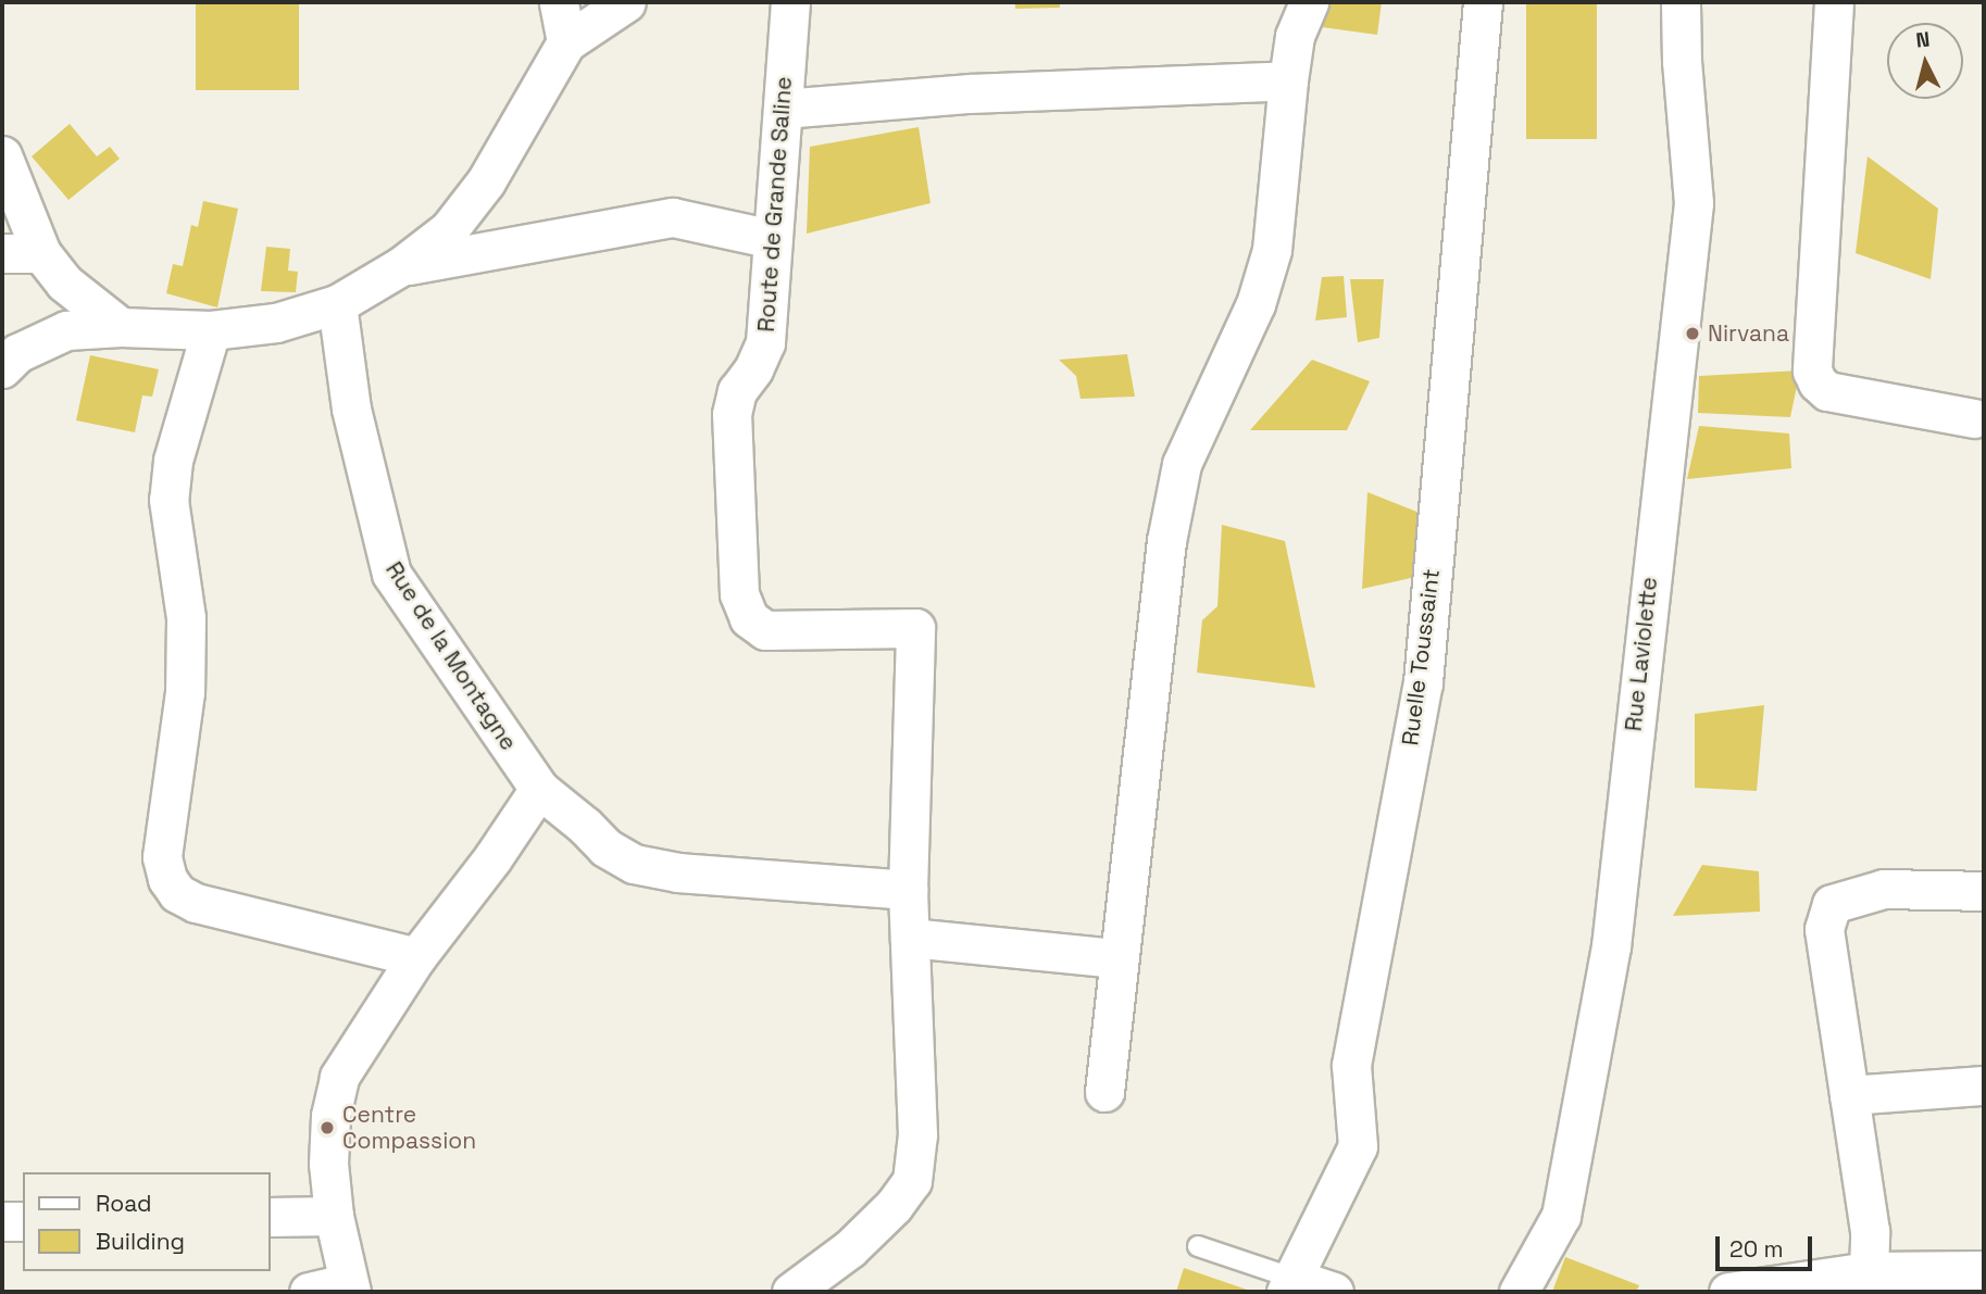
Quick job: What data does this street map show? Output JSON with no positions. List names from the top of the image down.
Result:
{
  "streets": {
    "street": [
      "Route de Grande Saline",
      "Rue Laviolette",
      "Rue de la Montagne",
      "Ruelle Toussaint"
    ]
  },
  "places": ["Nirvana", "Centre Compassion"],
  "legend": ["Road", "Building"],
  "scale_bar": "20 m",
  "north": "top"
}
